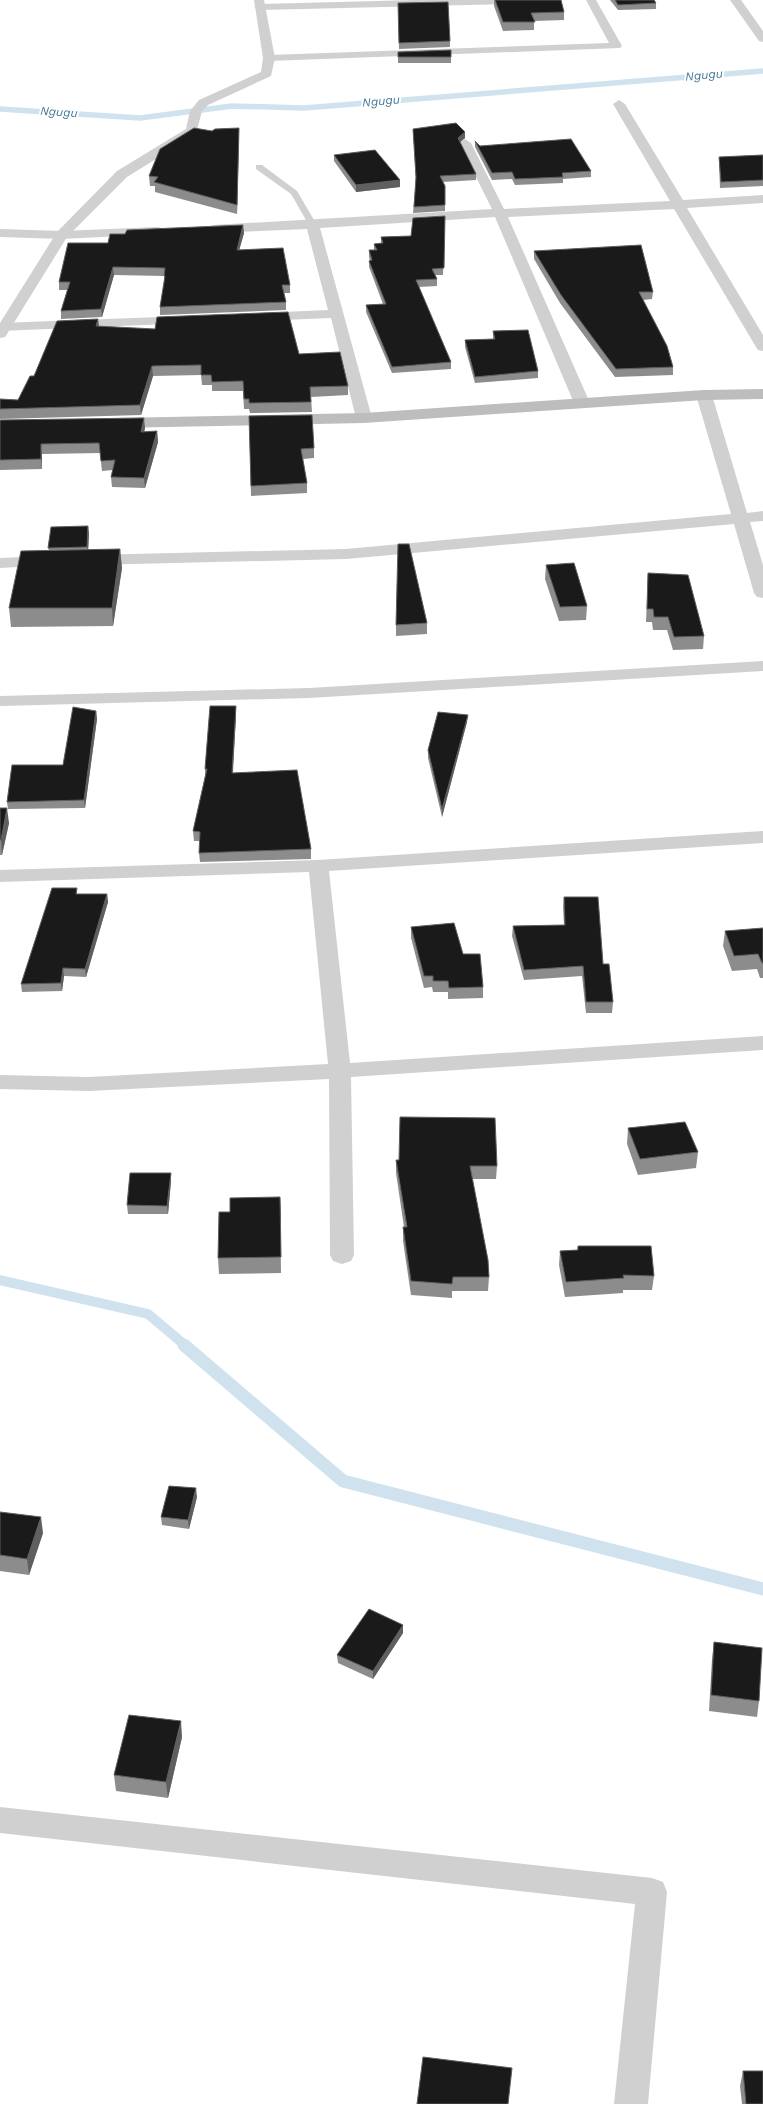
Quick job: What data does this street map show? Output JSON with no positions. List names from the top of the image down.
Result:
{
  "water": ["Ngugu"]
}
